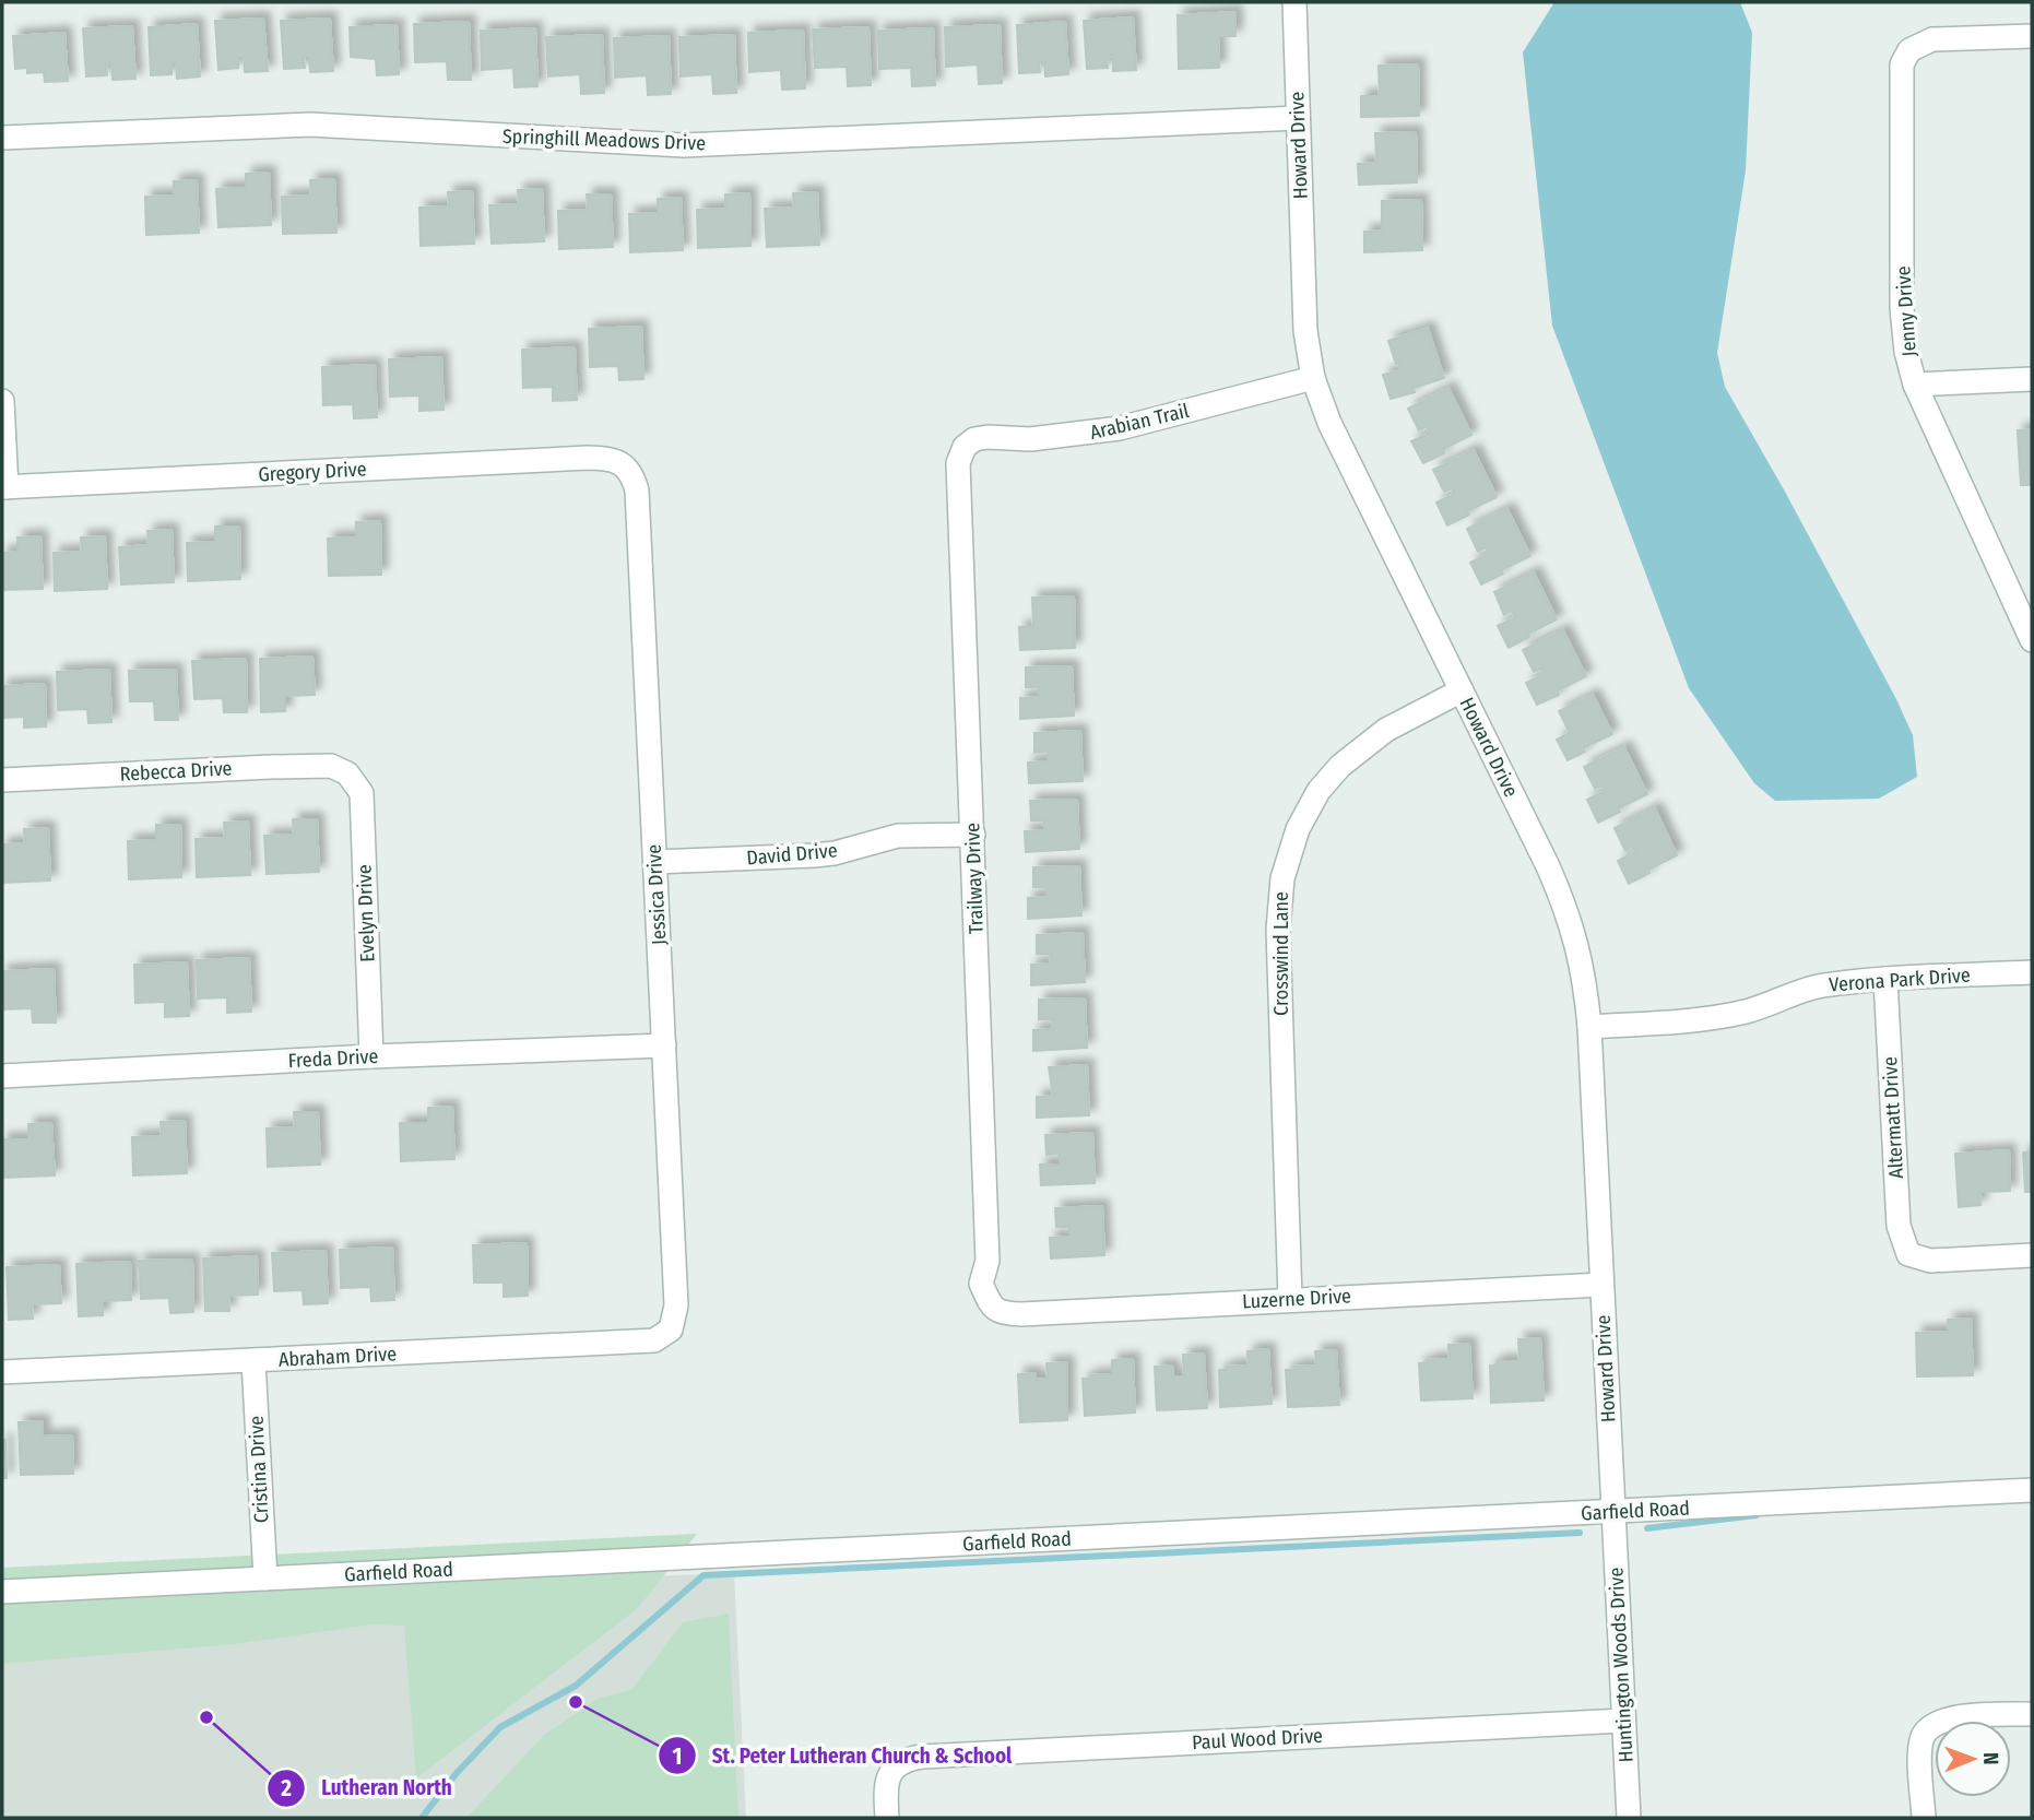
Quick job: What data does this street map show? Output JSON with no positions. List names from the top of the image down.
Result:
{
  "streets": {
    "street": [
      "Springhill Meadows Drive",
      "Howard Drive",
      "Jenny Drive",
      "Arabian Trail",
      "Gregory Drive",
      "Rebecca Drive",
      "David Drive",
      "Trailway Drive",
      "Jessica Drive",
      "Evelyn Drive",
      "Crosswind Lane",
      "Verona Park Drive",
      "Freda Drive",
      "Altermatt Drive",
      "Luzerne Drive",
      "Abraham Drive",
      "Cristina Drive",
      "Garfield Road",
      "Huntington Woods Drive",
      "Paul Wood Drive"
    ]
  },
  "crossings": [
    ["Springhill Meadows Drive", "Howard Drive"],
    ["Howard Drive", "Arabian Trail"],
    ["Howard Drive", "Crosswind Lane"],
    ["Howard Drive", "Verona Park Drive"],
    ["Howard Drive", "Luzerne Drive"],
    ["Howard Drive", "Garfield Road"],
    ["Howard Drive", "Huntington Woods Drive"],
    ["Arabian Trail", "Trailway Drive"],
    ["Gregory Drive", "Jessica Drive"],
    ["Rebecca Drive", "Evelyn Drive"],
    ["David Drive", "Trailway Drive"],
    ["David Drive", "Jessica Drive"],
    ["Trailway Drive", "Luzerne Drive"],
    ["Jessica Drive", "Freda Drive"],
    ["Jessica Drive", "Abraham Drive"],
    ["Evelyn Drive", "Freda Drive"],
    ["Crosswind Lane", "Luzerne Drive"],
    ["Verona Park Drive", "Altermatt Drive"],
    ["Abraham Drive", "Cristina Drive"],
    ["Cristina Drive", "Garfield Road"],
    ["Garfield Road", "Huntington Woods Drive"],
    ["Huntington Woods Drive", "Paul Wood Drive"]
  ],
  "places": ["St. Peter Lutheran Church & School", "Lutheran North"],
  "north": "right"
}
